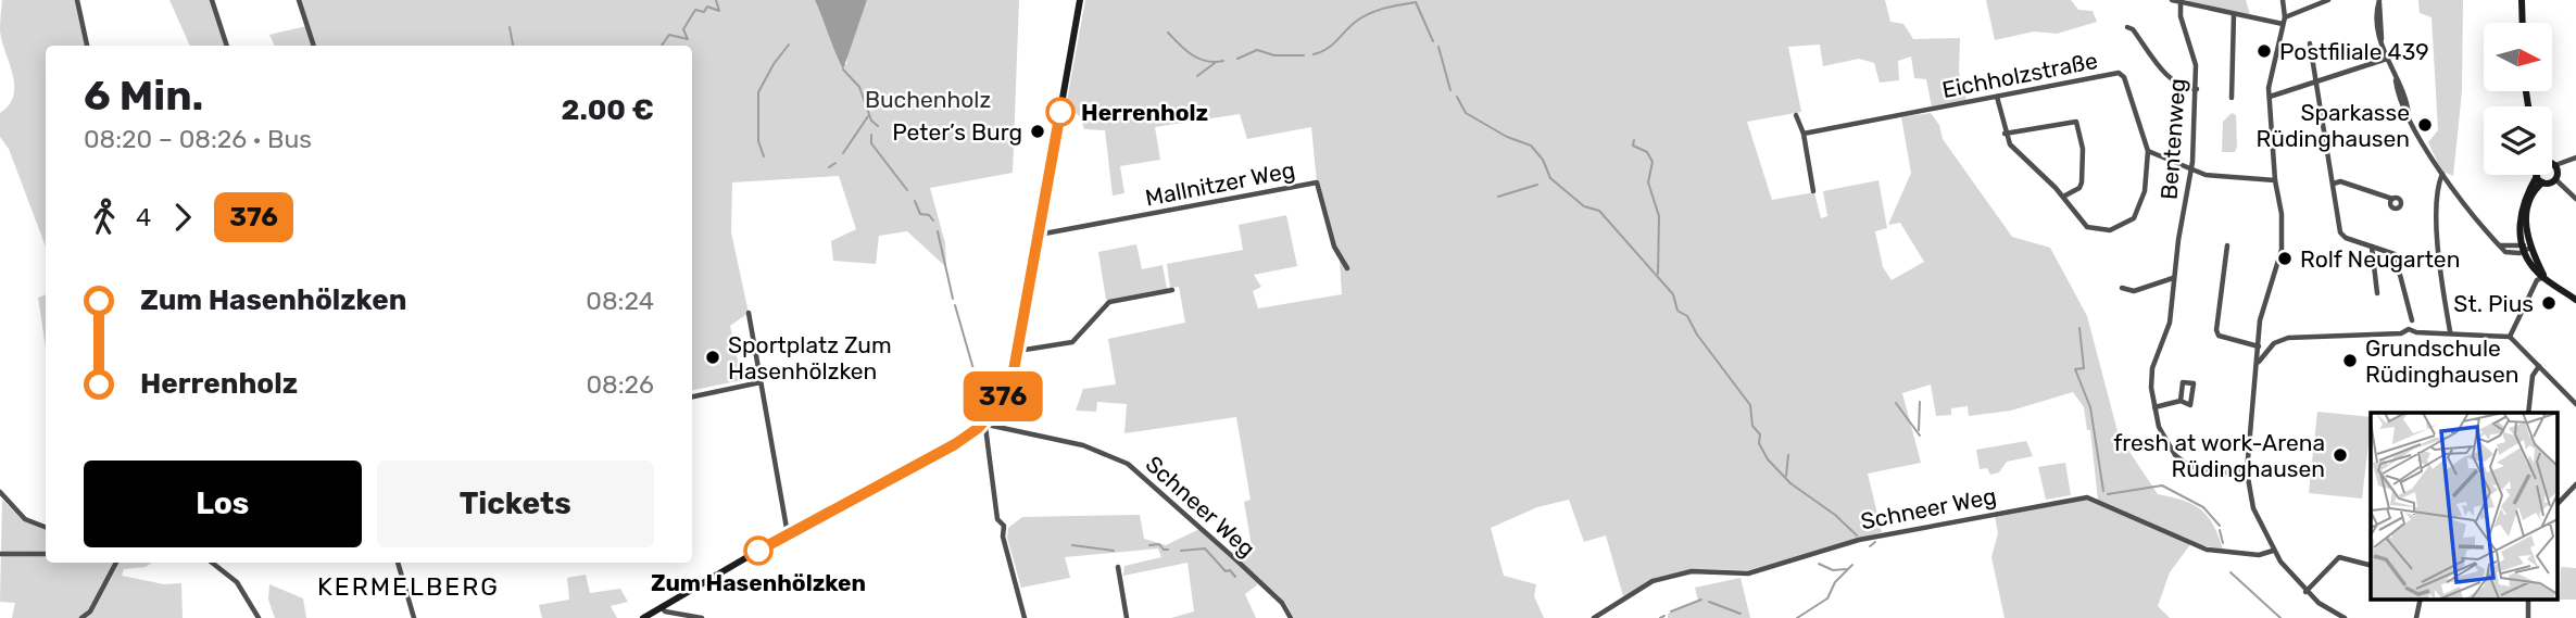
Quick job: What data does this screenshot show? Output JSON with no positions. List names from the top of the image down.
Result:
{
  "streets": {
    "street": [
      "Eichholzstraße",
      "Bentenweg",
      "Mallnitzer Weg",
      "Schneer Weg"
    ]
  },
  "districts": ["KERMELBERG"],
  "parks": ["Buchenholz"],
  "places": [
    "Postfiliale 439",
    "Herrenholz",
    "Sparkasse Rüdinghausen",
    "Peter’s Burg",
    "Rolf Neugarten",
    "St. Pius",
    "Sportplatz Zum Hasenhölzken",
    "Grundschule Rüdinghausen",
    "fresh at work-Arena Rüdinghausen",
    "Zum Hasenhölzken"
  ],
  "lines": ["bus line 376"],
  "north": "right",
  "page": {
    "on_map": "376",
    "heading": ["6 Min.", "08:20 – 08:26 · Bus", "2.00 €"],
    "legs": ["4", "376"],
    "list": [
      {
        "name": "Zum Hasenhölzken",
        "value": "08:24"
      },
      {
        "name": "Herrenholz",
        "value": "08:26"
      }
    ],
    "buttons": ["Los", "Tickets"]
  }
}
